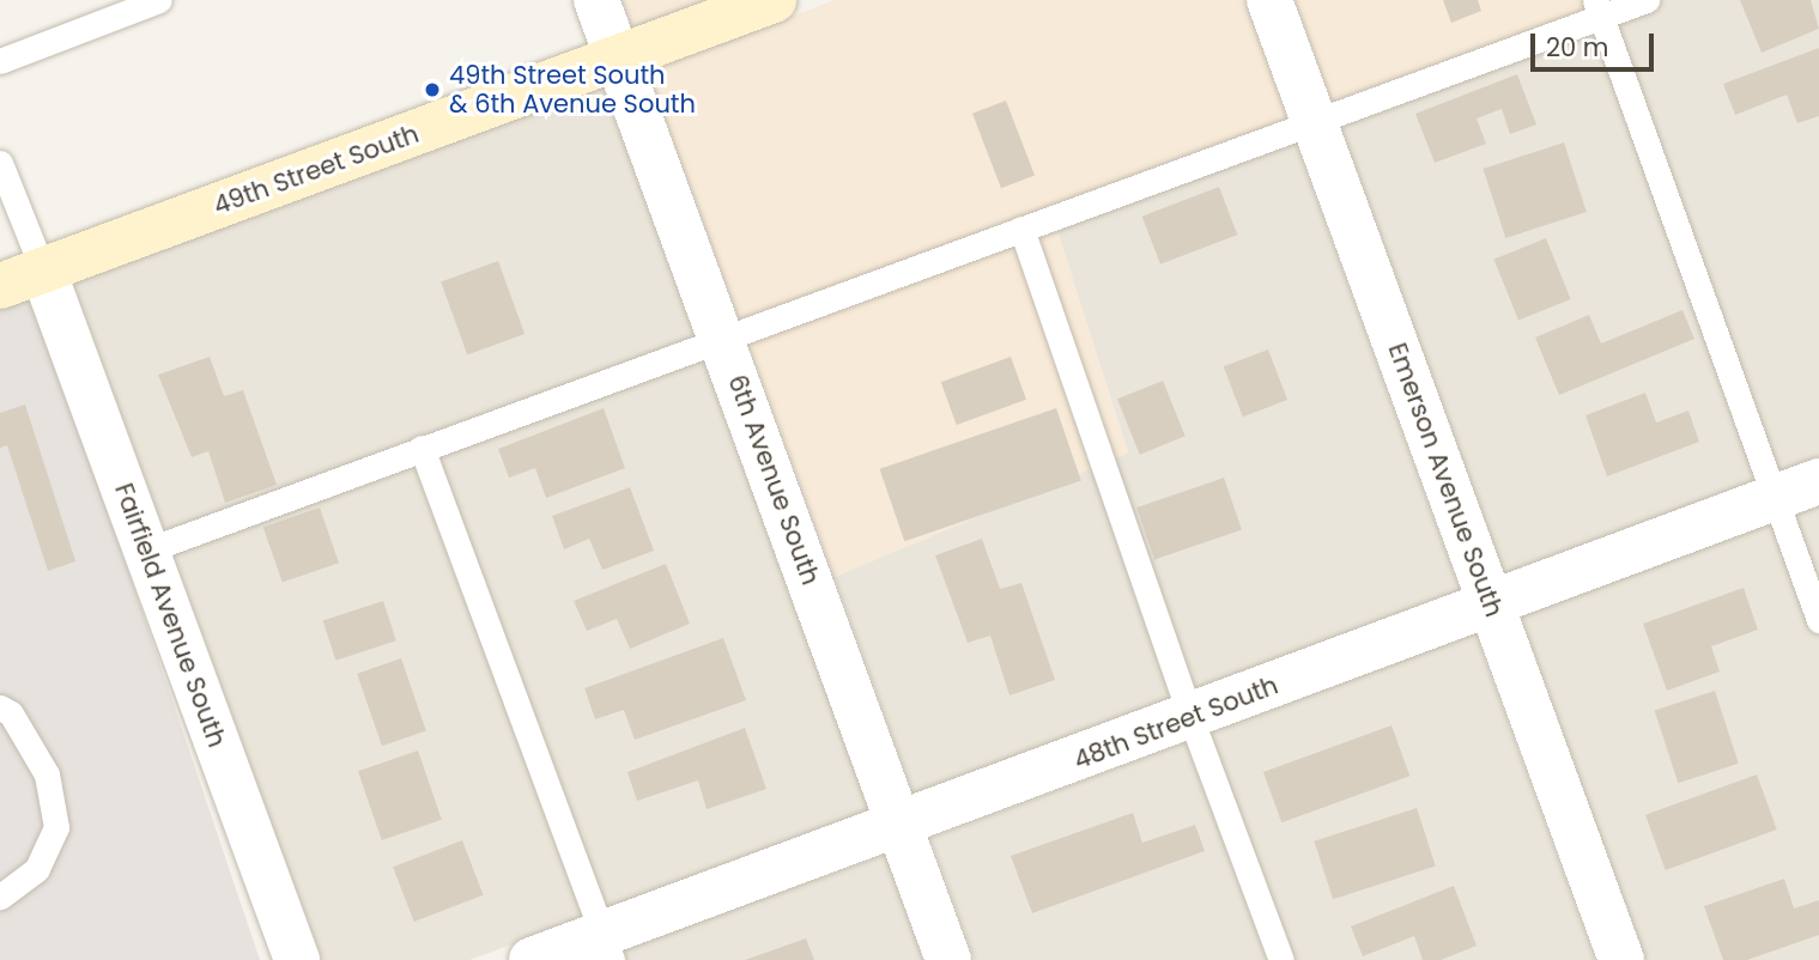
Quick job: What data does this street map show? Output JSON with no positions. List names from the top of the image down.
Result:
{
  "streets": {
    "main road": ["49th Street South"],
    "street": [
      "6th Avenue South",
      "Emerson Avenue South",
      "Fairfield Avenue South",
      "48th Street South"
    ]
  },
  "crossings": [
    ["49th Street South", "6th Avenue South"],
    ["49th Street South", "Fairfield Avenue South"],
    ["6th Avenue South", "48th Street South"],
    ["Emerson Avenue South", "48th Street South"]
  ],
  "places": ["49th Street South & 6th Avenue South"],
  "scale_bar": "20 m"
}
